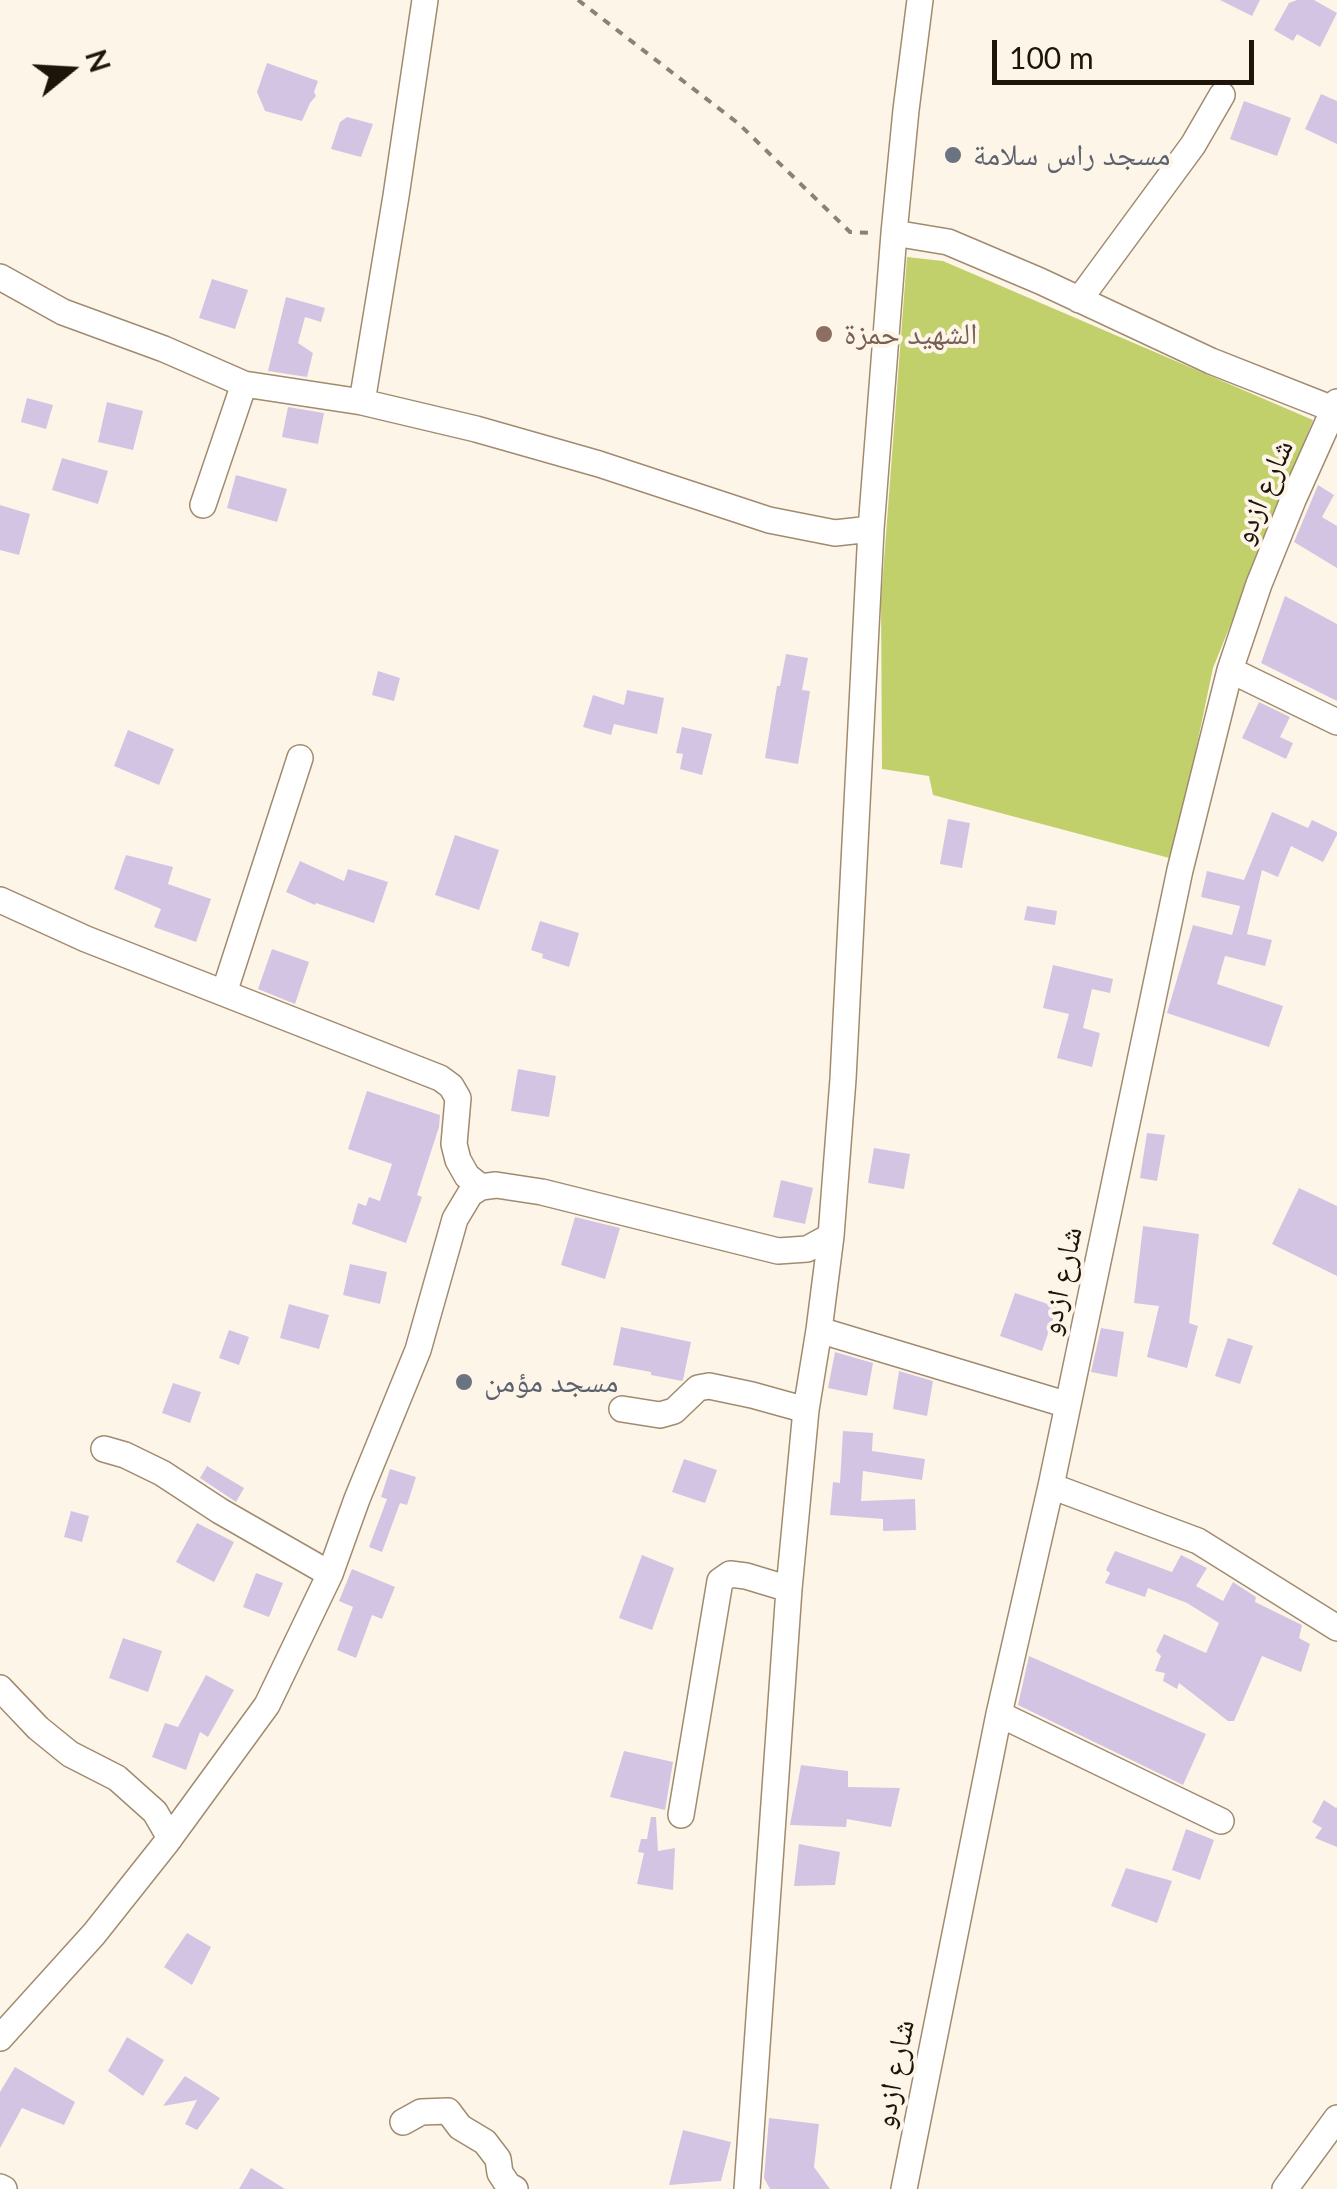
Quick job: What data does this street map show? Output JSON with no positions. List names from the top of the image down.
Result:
{
  "streets": {
    "street": ["شارع ازدو"]
  },
  "places": ["مسجد راس سلامة", "الشهيد حمزة", "مسجد مؤمن"],
  "scale_bar": "100 m",
  "north": "right"
}
